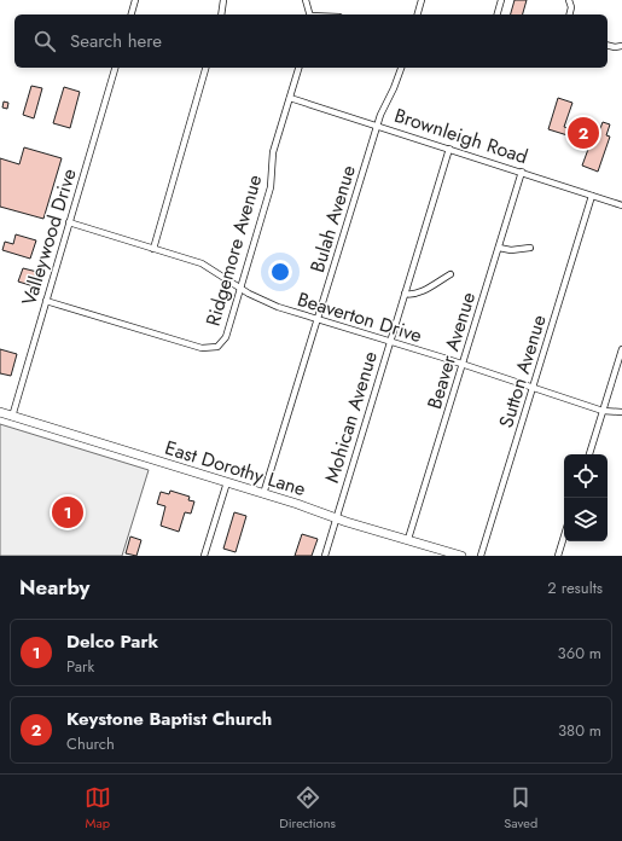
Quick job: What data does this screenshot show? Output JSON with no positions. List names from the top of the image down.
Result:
{
  "streets": {
    "main road": ["East Dorothy Lane"],
    "street": [
      "Brownleigh Road",
      "Bulah Avenue",
      "Valleywood Drive",
      "Ridgemore Avenue",
      "Beaverton Drive",
      "Beaver Avenue",
      "Sutton Avenue",
      "Mohican Avenue"
    ]
  },
  "crossings": [
    ["Brownleigh Road", "Bulah Avenue"],
    ["Brownleigh Road", "Ridgemore Avenue"],
    ["Brownleigh Road", "Beaver Avenue"],
    ["Brownleigh Road", "Sutton Avenue"],
    ["Brownleigh Road", "Mohican Avenue"],
    ["Bulah Avenue", "Beaverton Drive"],
    ["Bulah Avenue", "East Dorothy Lane"],
    ["Valleywood Drive", "Ridgemore Avenue"],
    ["Valleywood Drive", "Beaverton Drive"],
    ["Valleywood Drive", "East Dorothy Lane"],
    ["Ridgemore Avenue", "Beaverton Drive"],
    ["Beaverton Drive", "Beaver Avenue"],
    ["Beaverton Drive", "Sutton Avenue"],
    ["Beaverton Drive", "Mohican Avenue"],
    ["Beaver Avenue", "East Dorothy Lane"],
    ["Mohican Avenue", "East Dorothy Lane"]
  ],
  "page": {
    "search": "Search here",
    "pins": ["2", "1"],
    "heading": ["Nearby", "2 results"],
    "list": [
      {
        "mark": "1",
        "name": "Delco Park",
        "note": "Park",
        "value": "360 m"
      },
      {
        "mark": "2",
        "name": "Keystone Baptist Church",
        "note": "Church",
        "value": "380 m"
      }
    ],
    "nav": ["Map", "Directions", "Saved"]
  }
}
